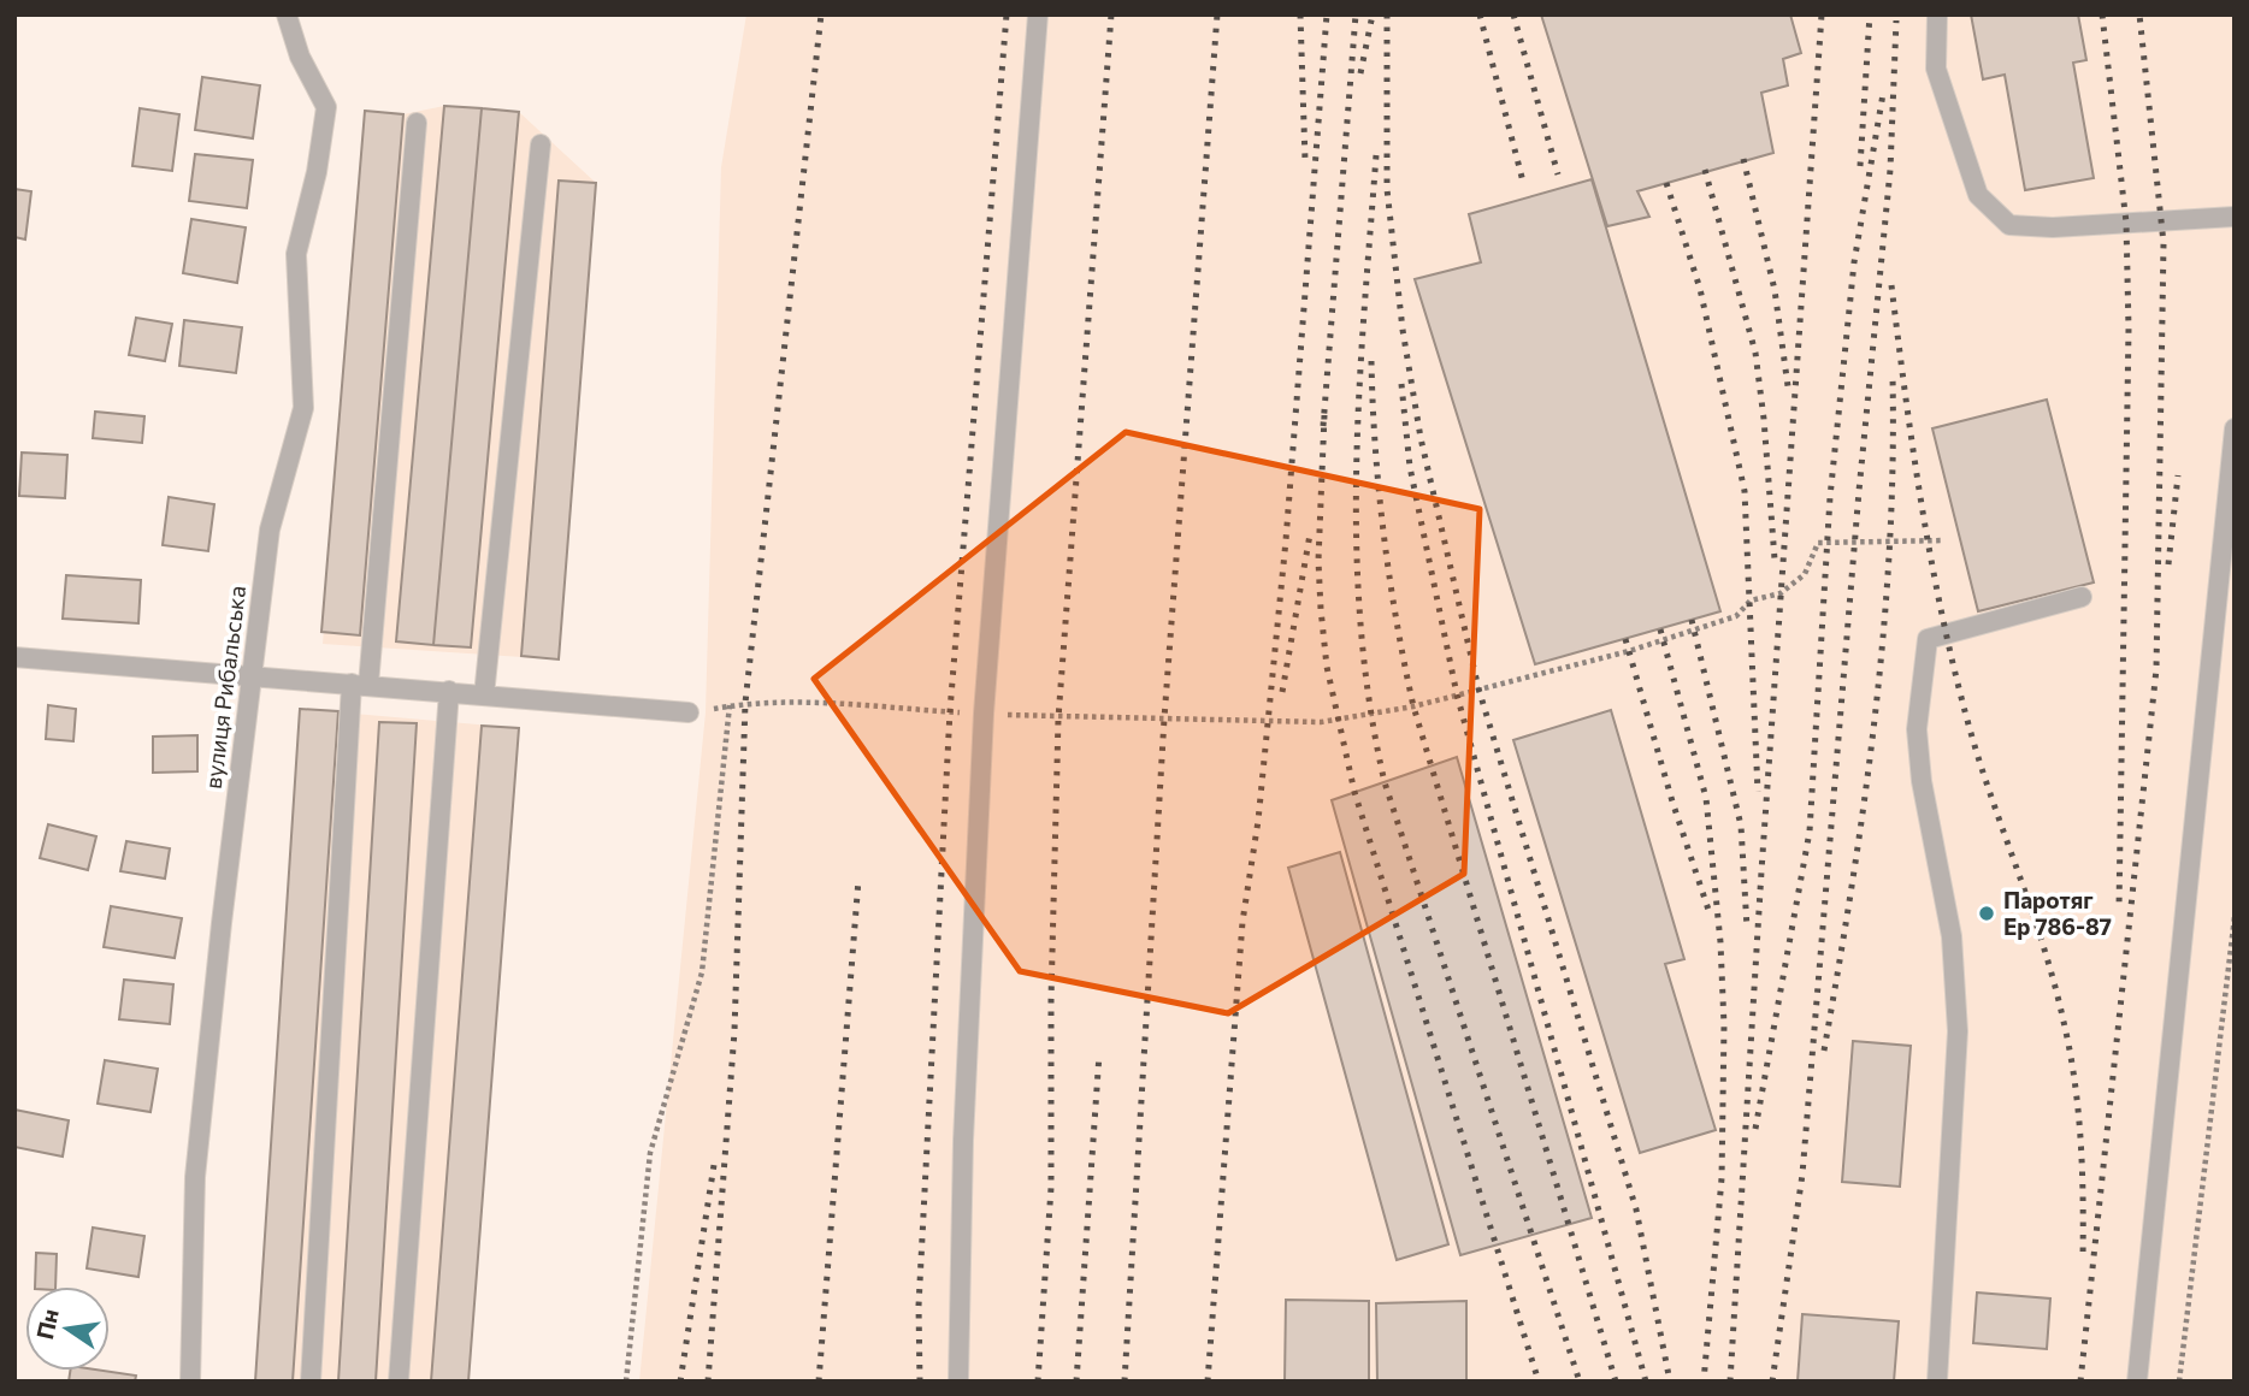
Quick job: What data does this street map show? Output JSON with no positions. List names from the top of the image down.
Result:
{
  "streets": {
    "lane": ["вулиця Рибальська"]
  },
  "places": ["Паротяг Ер 786-87"],
  "north": "left"
}
